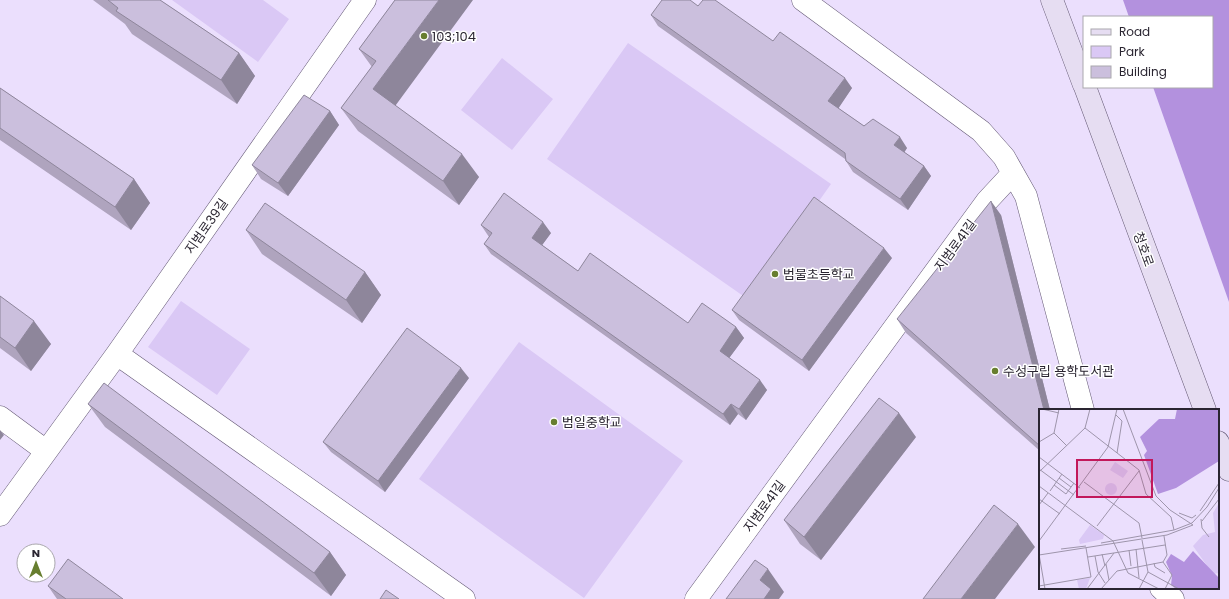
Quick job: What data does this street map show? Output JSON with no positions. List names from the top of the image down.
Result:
{
  "streets": {
    "main road": ["청호로"],
    "street": ["지범로39길", "지범로41길"]
  },
  "places": [
    "103;104",
    "범물초등학교",
    "수성구립 용학도서관",
    "범일중학교"
  ],
  "legend": ["Road", "Park", "Building"],
  "north": "top"
}
